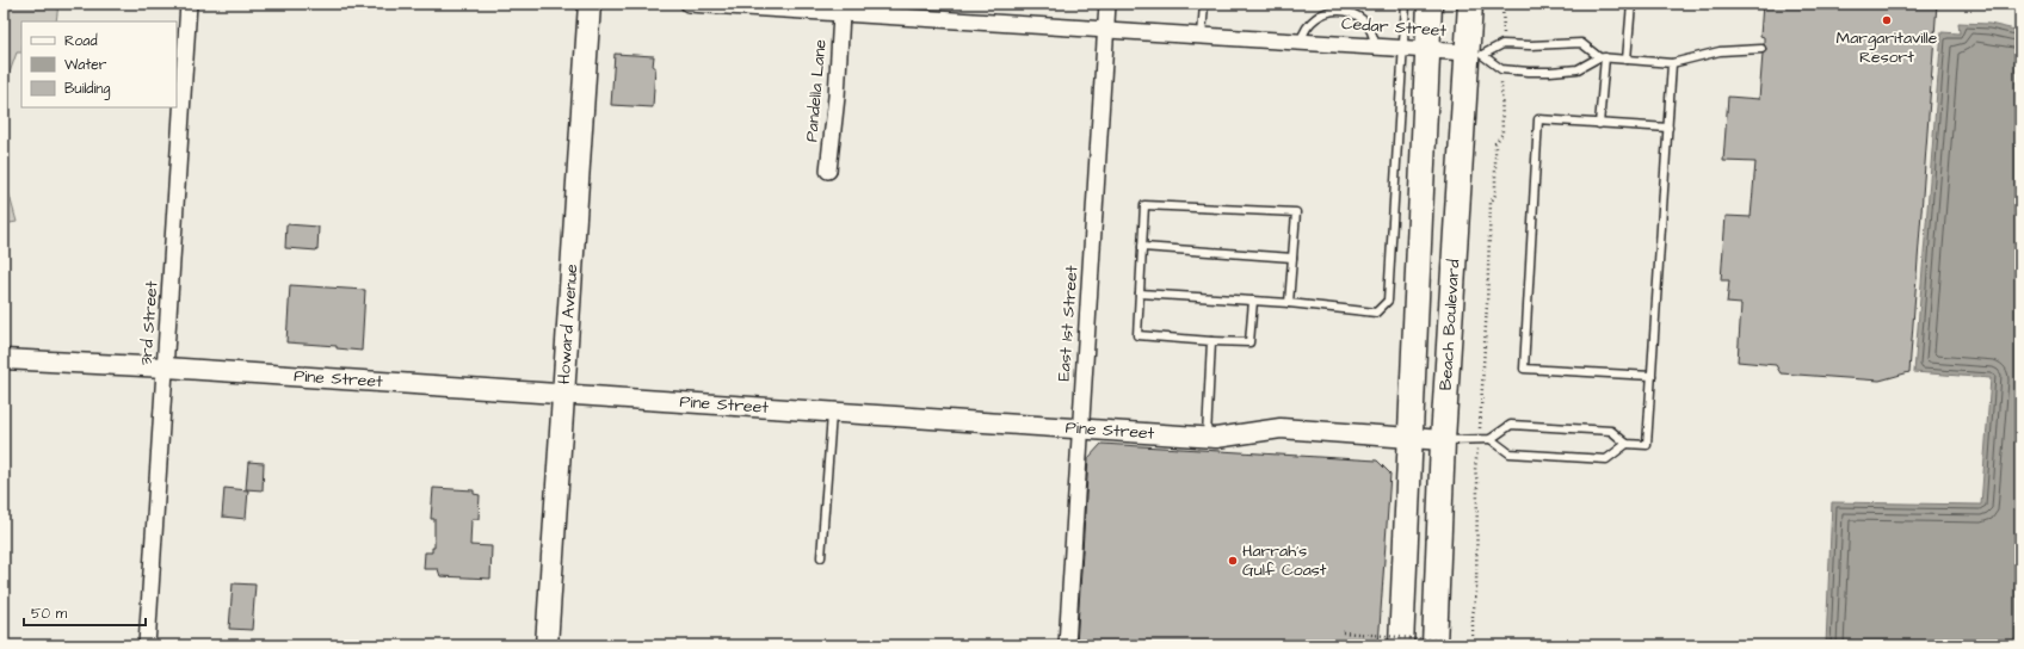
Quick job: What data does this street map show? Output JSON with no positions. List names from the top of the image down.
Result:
{
  "streets": {
    "main road": ["Howard Avenue", "Beach Boulevard"],
    "street": [
      "Cedar Street",
      "Pandella Lane",
      "3rd Street",
      "East 1st Street",
      "Pine Street"
    ]
  },
  "crossings": [
    ["Cedar Street", "Pandella Lane"],
    ["Cedar Street", "East 1st Street"],
    ["Cedar Street", "Beach Boulevard"],
    ["3rd Street", "Pine Street"],
    ["East 1st Street", "Pine Street"],
    ["Howard Avenue", "Pine Street"],
    ["Beach Boulevard", "Pine Street"]
  ],
  "places": ["Margaritaville Resort", "Harrah's Gulf Coast"],
  "legend": ["Road", "Water", "Building"],
  "scale_bar": "50 m"
}
